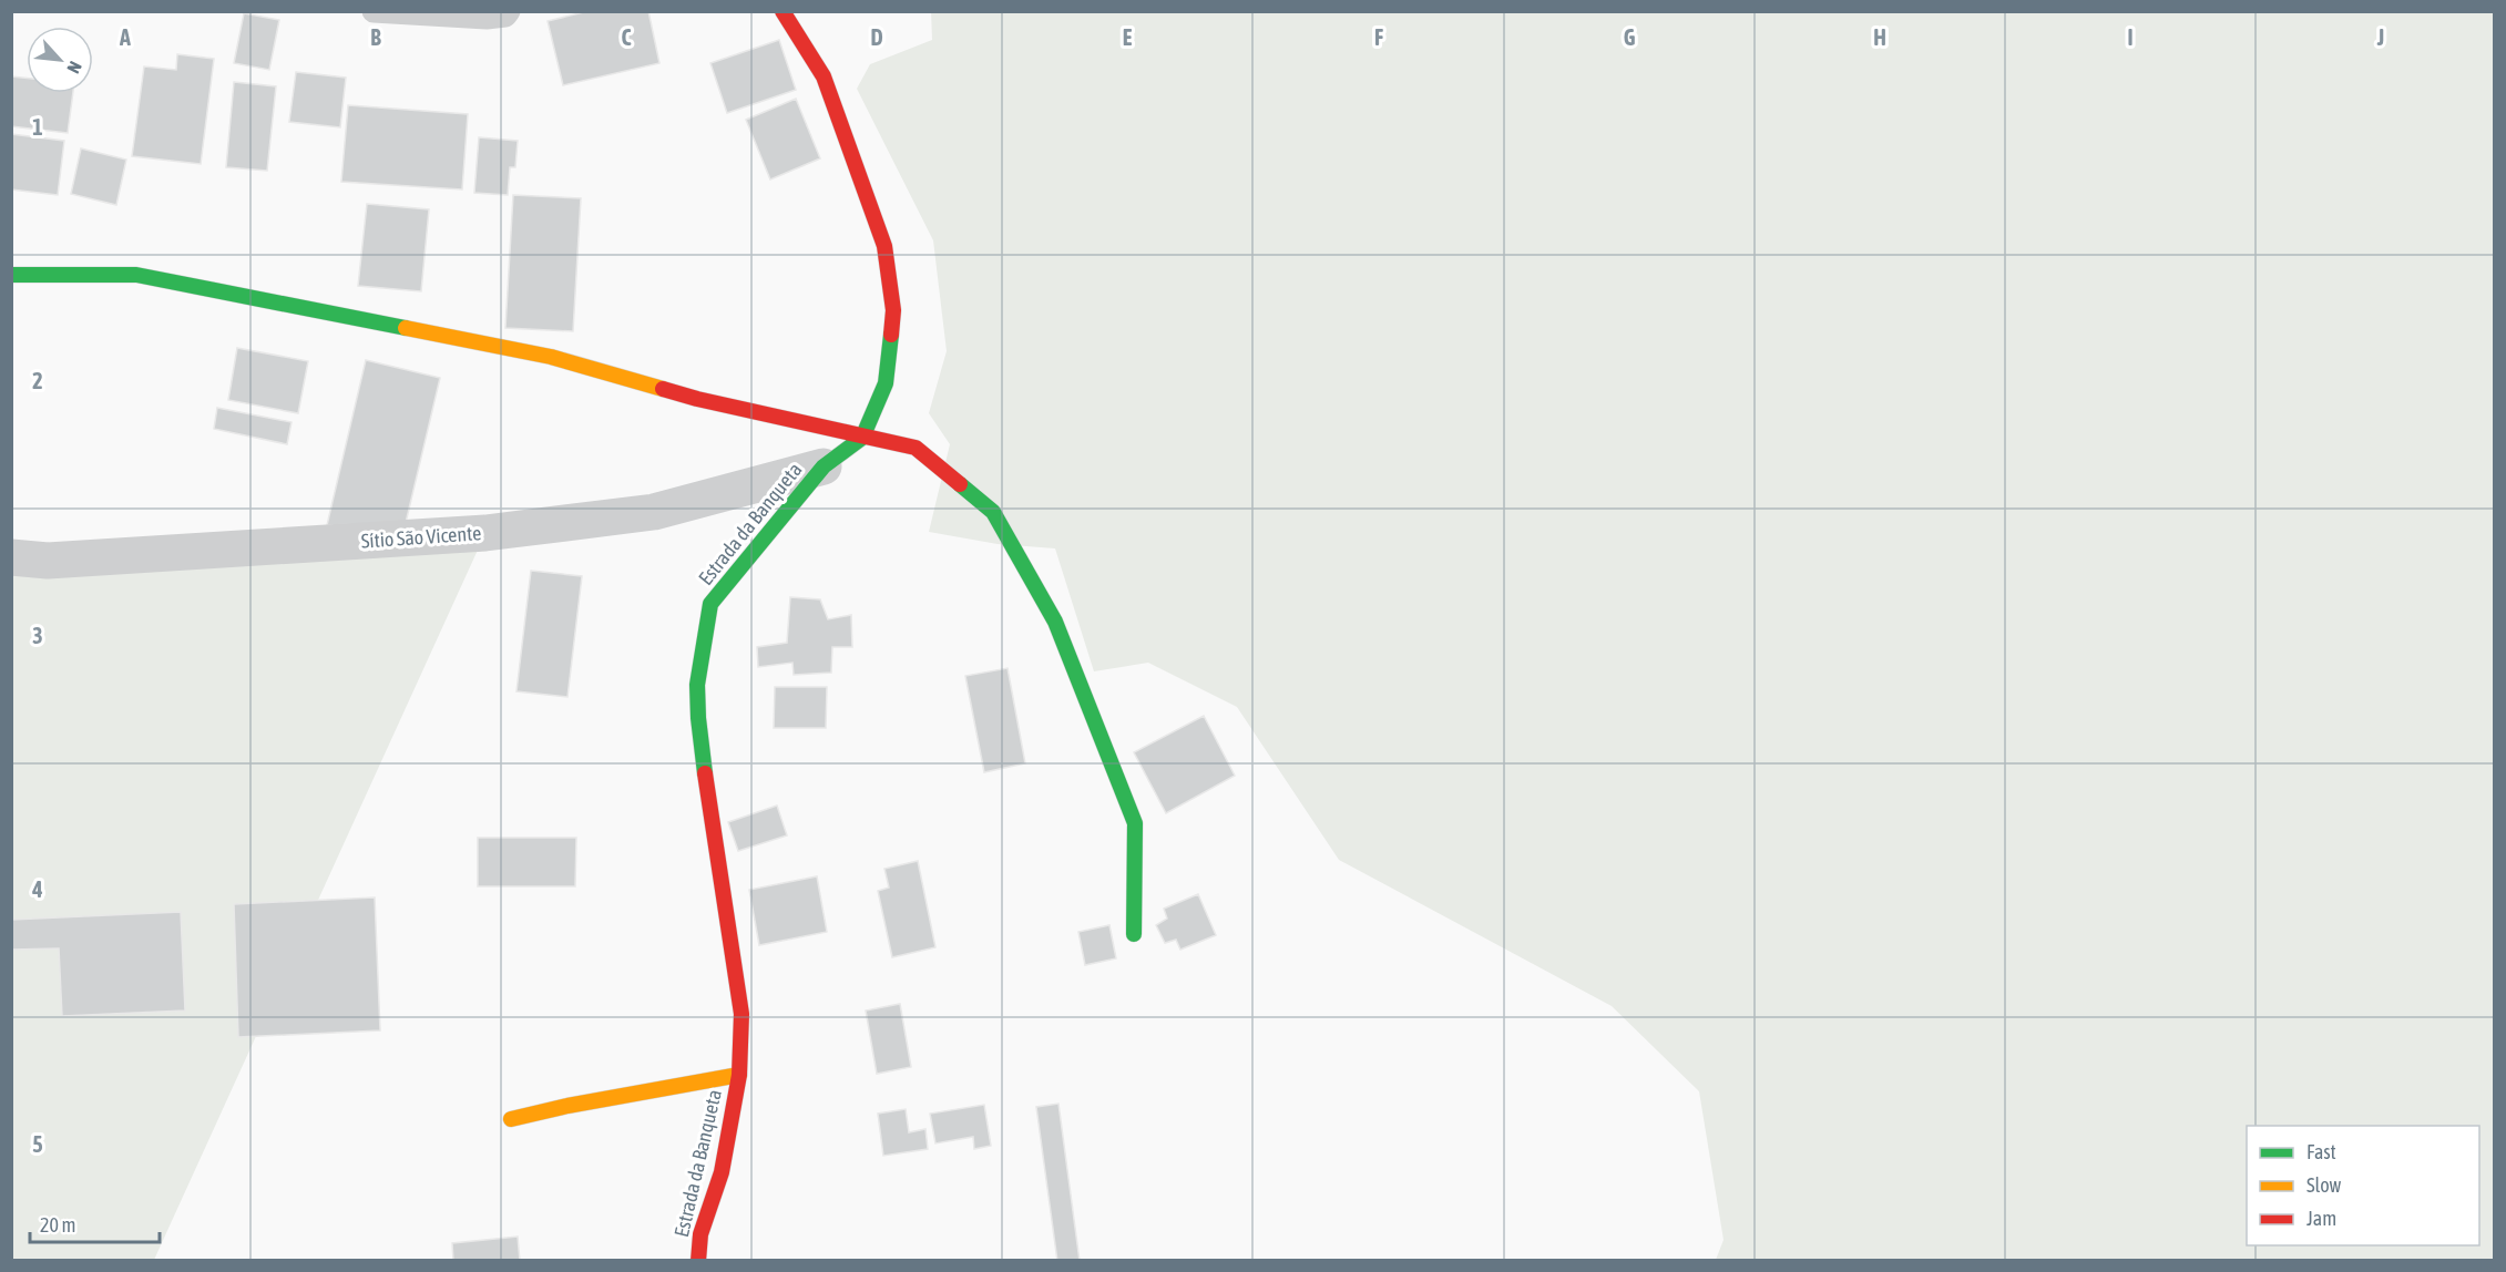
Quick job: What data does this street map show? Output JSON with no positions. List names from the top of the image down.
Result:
{
  "streets": {
    "street": ["Estrada da Banqueta", "Sítio São Vicente"]
  },
  "crossings": [
    ["Estrada da Banqueta", "Sítio São Vicente"]
  ],
  "legend": ["Fast", "Slow", "Jam"],
  "scale_bar": "20 m",
  "north": "bottom right",
  "grid": {
    "columns": [
      "A",
      "B",
      "C",
      "D",
      "E",
      "F",
      "G",
      "H",
      "I",
      "J"
    ],
    "rows": [
      "1",
      "2",
      "3",
      "4",
      "5"
    ]
  }
}
